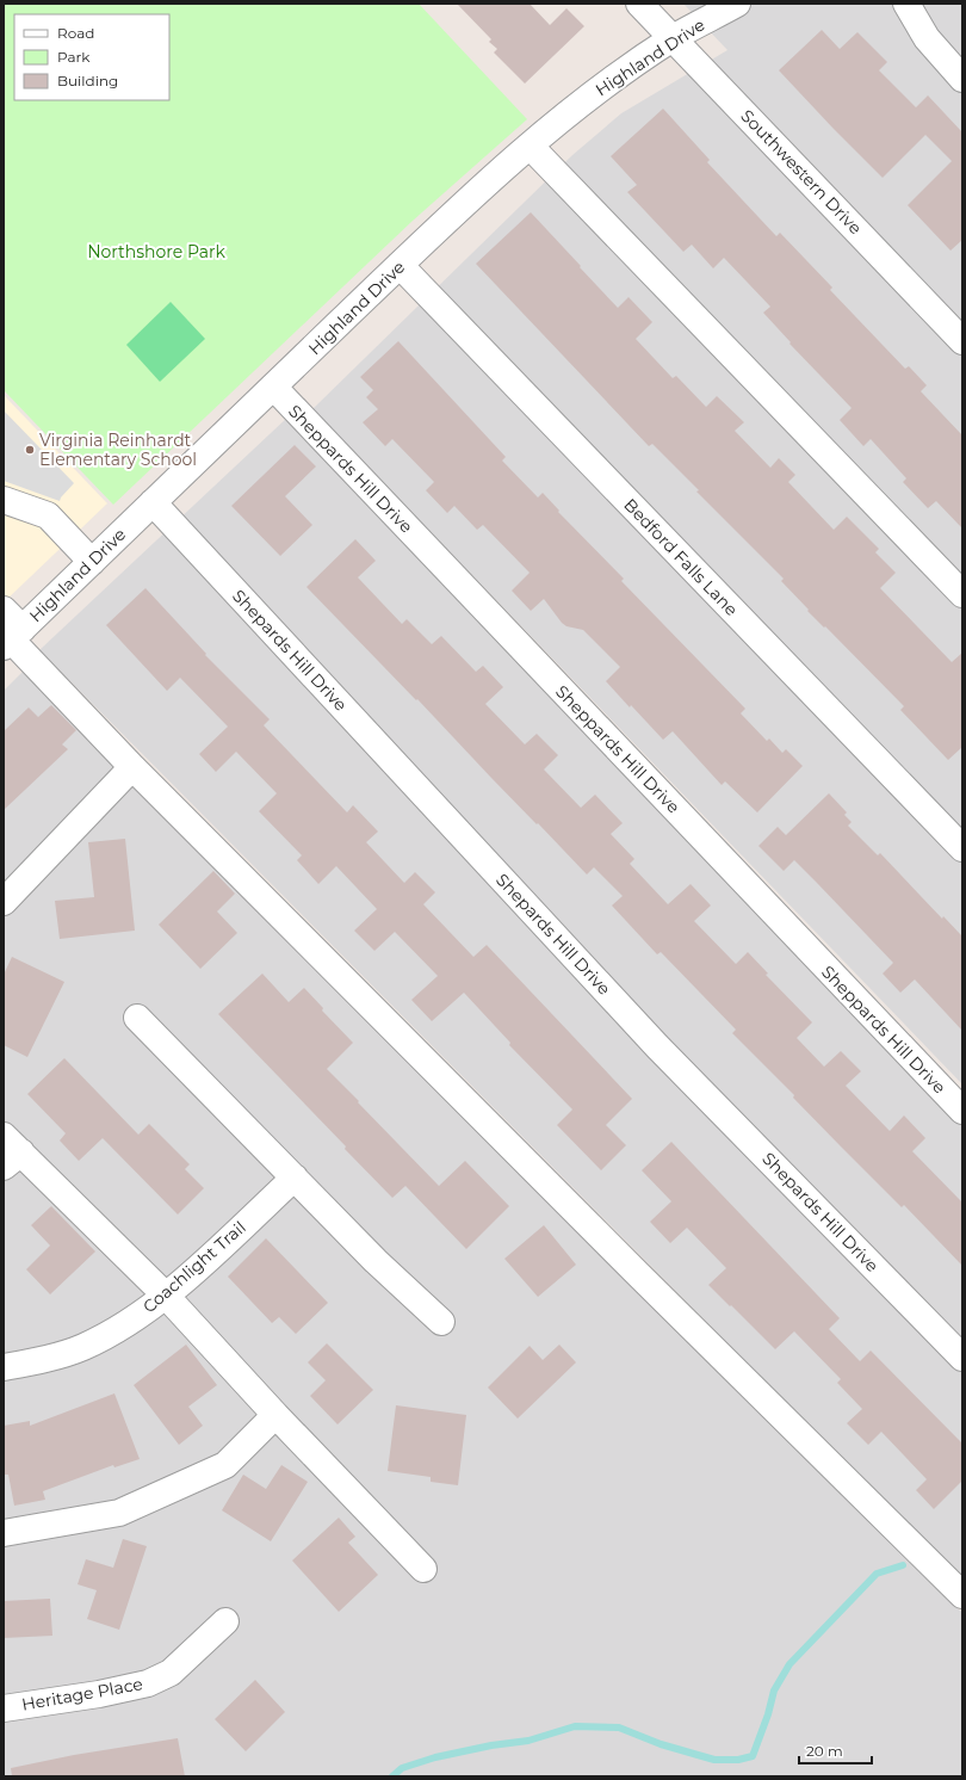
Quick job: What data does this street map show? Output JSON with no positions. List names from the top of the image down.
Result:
{
  "streets": {
    "street": [
      "Highland Drive",
      "Southwestern Drive",
      "Sheppards Hill Drive",
      "Bedford Falls Lane",
      "Shepards Hill Drive",
      "Coachlight Trail",
      "Heritage Place"
    ]
  },
  "crossings": [
    ["Highland Drive", "Southwestern Drive"],
    ["Highland Drive", "Sheppards Hill Drive"],
    ["Highland Drive", "Bedford Falls Lane"],
    ["Highland Drive", "Shepards Hill Drive"]
  ],
  "parks": ["Northshore Park"],
  "places": ["Virginia Reinhardt Elementary School"],
  "legend": ["Road", "Park", "Building"],
  "scale_bar": "20 m"
}
